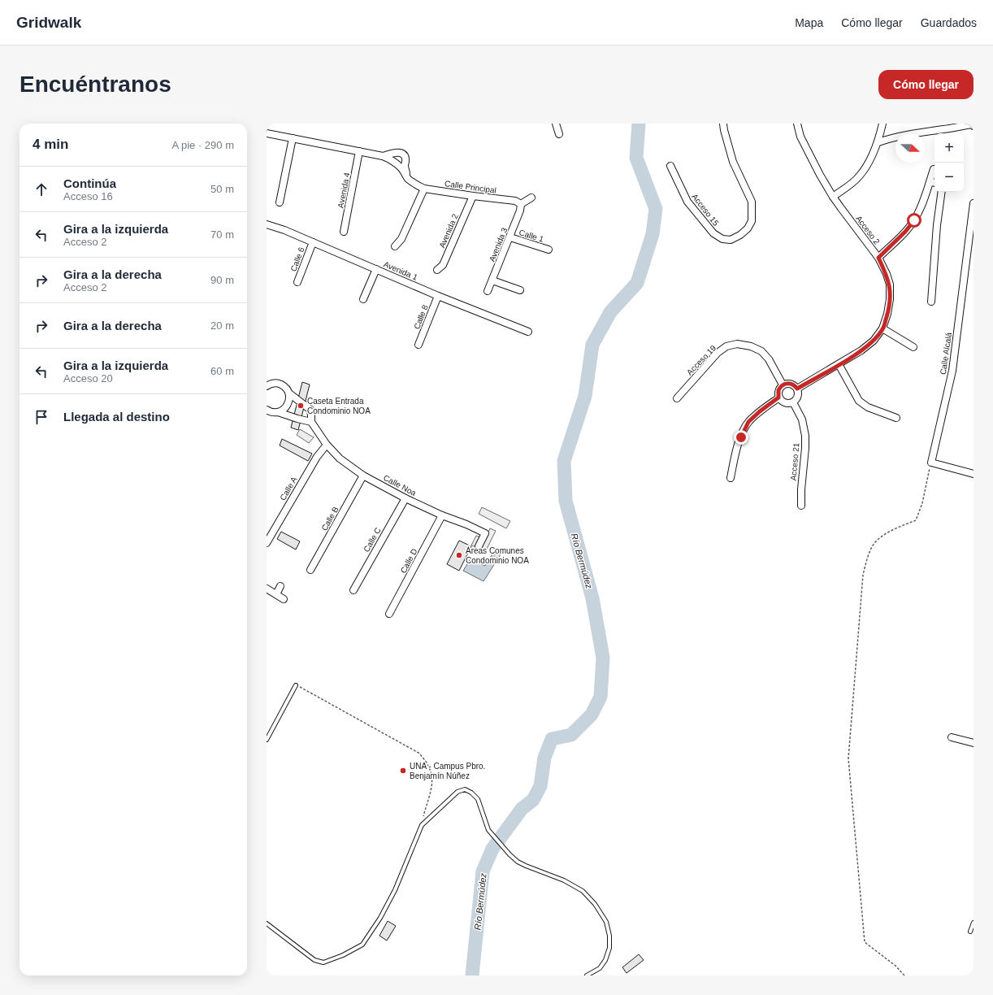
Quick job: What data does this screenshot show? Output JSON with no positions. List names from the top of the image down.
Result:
{
  "streets": {
    "street": [
      "Calle Principal",
      "Avenida 4",
      "Acceso 15",
      "Acceso 2",
      "Avenida 2",
      "Calle 1",
      "Avenida 3",
      "Calle 6",
      "Avenida 1",
      "Calle 8",
      "Calle Alcalá",
      "Acceso 19",
      "Acceso 21",
      "Calle Noa",
      "Calle A",
      "Calle B",
      "Calle C",
      "Calle D"
    ]
  },
  "crossings": [
    ["Calle Principal", "Avenida 4"],
    ["Calle Principal", "Avenida 2"],
    ["Calle Principal", "Avenida 3"],
    ["Acceso 2", "Acceso 19"],
    ["Acceso 2", "Acceso 21"],
    ["Calle 1", "Avenida 3"],
    ["Calle 6", "Avenida 1"],
    ["Avenida 1", "Calle 8"],
    ["Acceso 19", "Acceso 21"],
    ["Calle Noa", "Calle A"],
    ["Calle Noa", "Calle B"],
    ["Calle Noa", "Calle C"],
    ["Calle Noa", "Calle D"]
  ],
  "water": ["Río Bermúdez"],
  "places": ["Caseta Entrada Condominio NOA", "Áreas Comunes Condominio NOA", "UNA - Campus Pbro. Benjamín Núñez"],
  "north": "right",
  "page": {
    "header": "Gridwalk",
    "nav": ["Mapa", "Cómo llegar", "Guardados"],
    "buttons": "Cómo llegar",
    "title": "Encuéntranos",
    "heading": ["4 min", "A pie · 290 m"],
    "map_buttons": ["+", "−"],
    "list": [
      ["Continúa", "Acceso 16", "50 m"],
      ["Gira a la izquierda", "Acceso 2", "70 m"],
      ["Gira a la derecha", "Acceso 2", "90 m"],
      ["Gira a la derecha", "20 m"],
      ["Gira a la izquierda", "Acceso 20", "60 m"],
      "Llegada al destino"
    ]
  }
}
